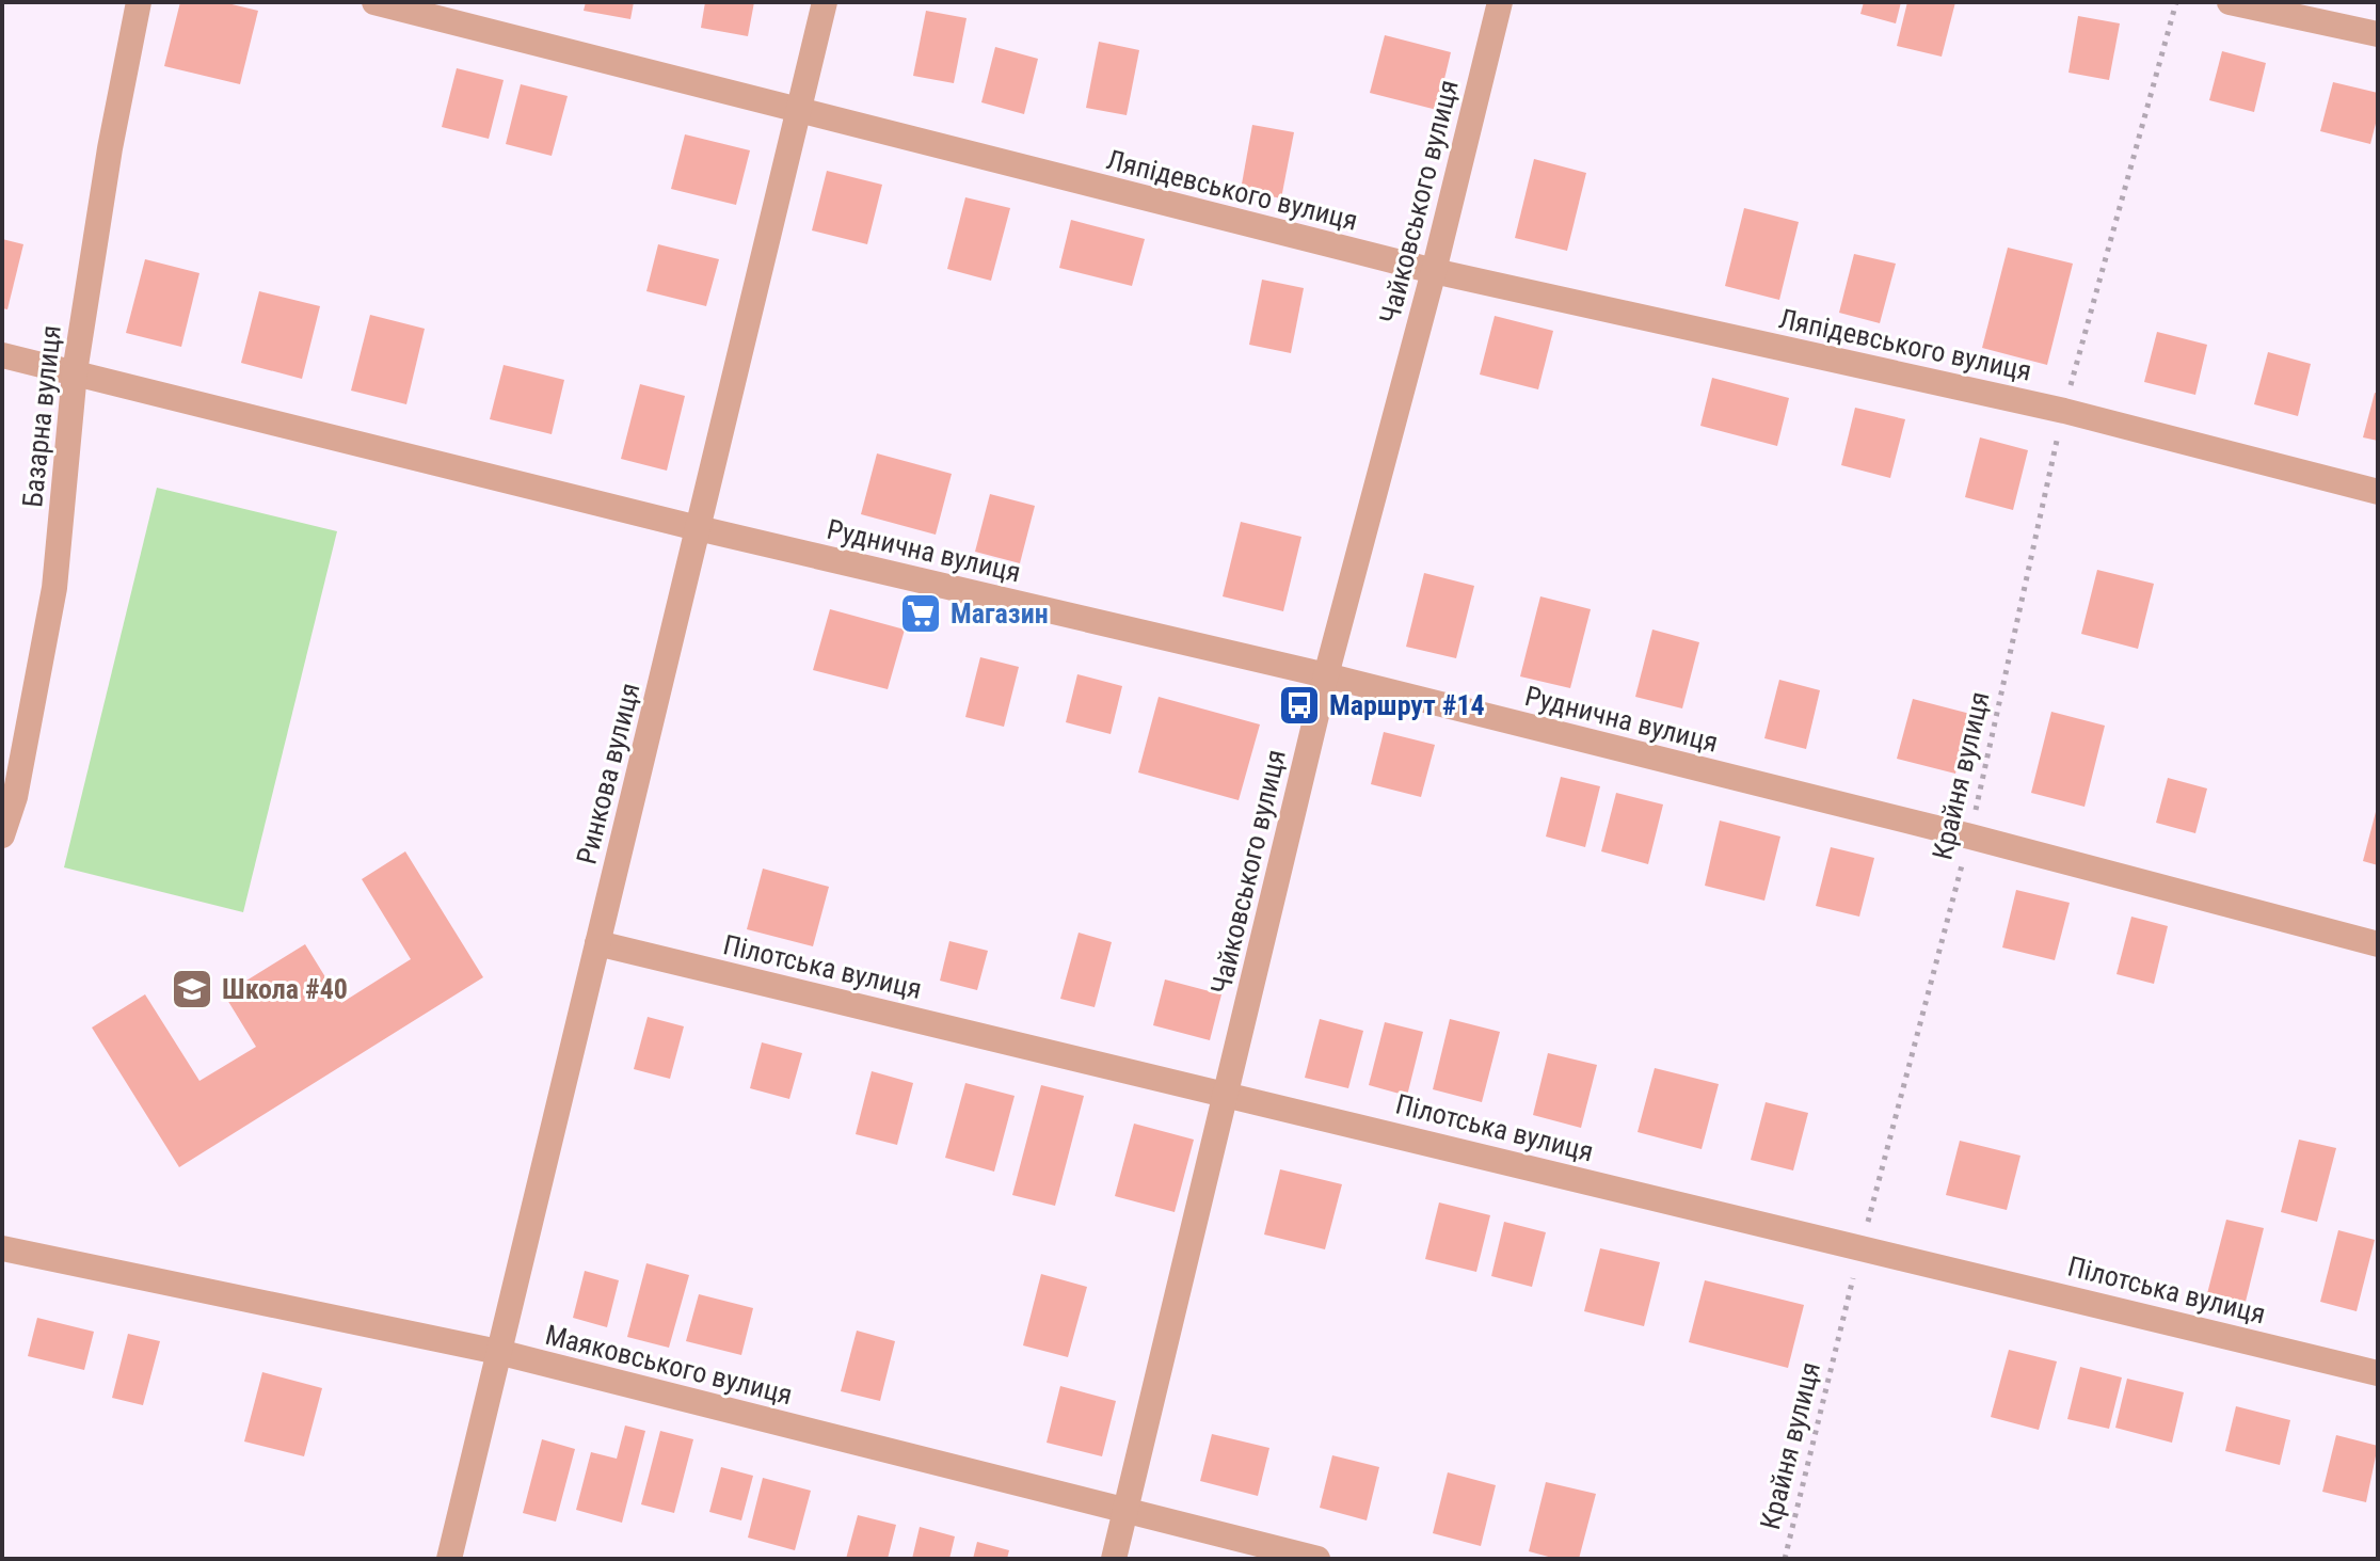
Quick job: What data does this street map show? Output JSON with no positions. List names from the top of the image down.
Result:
{
  "streets": {
    "street": [
      "Ляпідевського вулиця",
      "Чайковського вулиця",
      "Базарна вулиця",
      "Руднична вулиця",
      "Ринкова вулиця",
      "Пілотська вулиця",
      "Маяковського вулиця"
    ],
    "path": ["Крайня вулиця"]
  },
  "crossings": [
    ["Ляпідевського вулиця", "Чайковського вулиця"],
    ["Ляпідевського вулиця", "Ринкова вулиця"],
    ["Ляпідевського вулиця", "Крайня вулиця"],
    ["Чайковського вулиця", "Руднична вулиця"],
    ["Чайковського вулиця", "Пілотська вулиця"],
    ["Чайковського вулиця", "Маяковського вулиця"],
    ["Базарна вулиця", "Руднична вулиця"],
    ["Руднична вулиця", "Ринкова вулиця"],
    ["Руднична вулиця", "Крайня вулиця"],
    ["Ринкова вулиця", "Пілотська вулиця"],
    ["Ринкова вулиця", "Маяковського вулиця"],
    ["Крайня вулиця", "Пілотська вулиця"]
  ],
  "places": {
    "supermarket": ["Магазин"],
    "bus stop": ["Маршрут #14"],
    "school or university": ["Школа #40"]
  }
}
